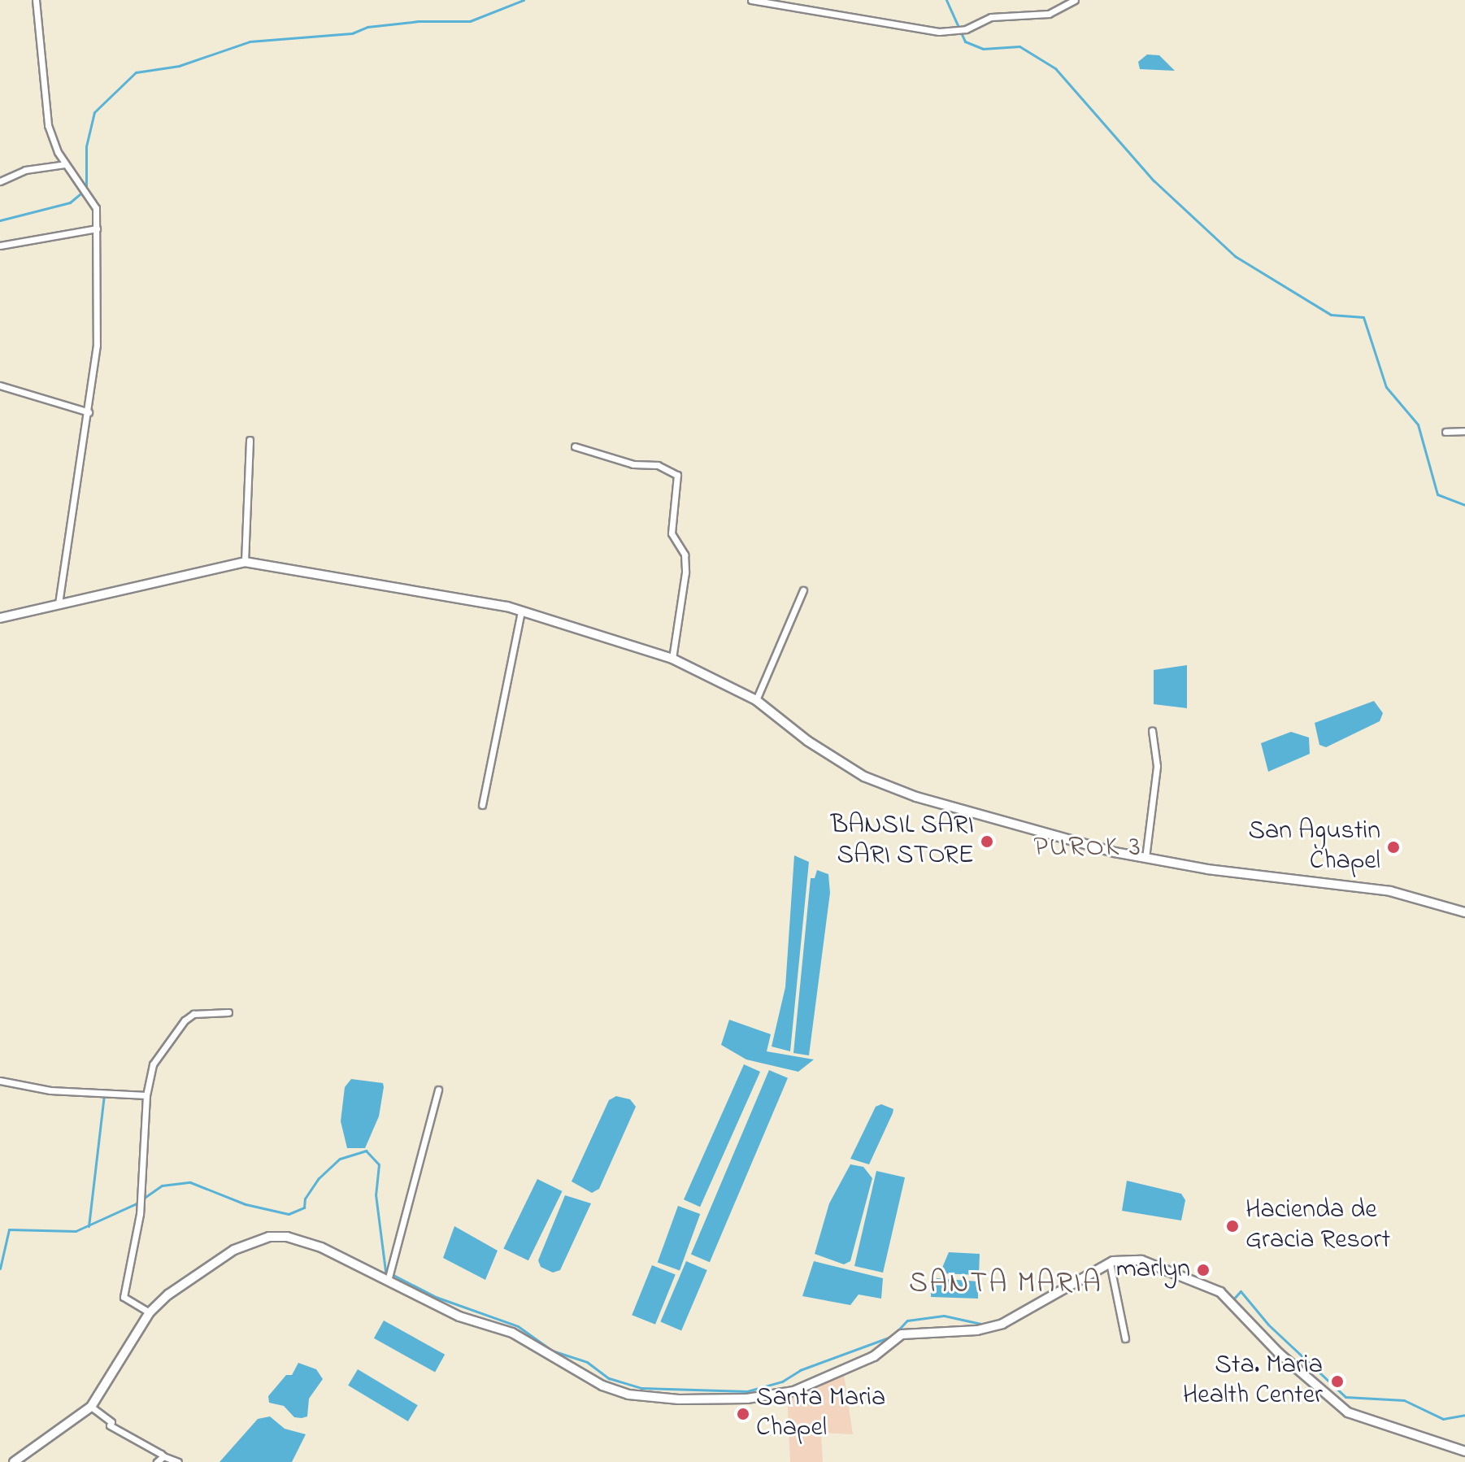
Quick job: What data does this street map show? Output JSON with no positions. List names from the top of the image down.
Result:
{
  "districts": ["PUROK 3", "SANTA MARIA"],
  "places": [
    "BANSIL SARI SARI STORE",
    "San Agustin Chapel",
    "Hacienda de Gracia Resort",
    "marlyn",
    "Sta. Maria Health Center",
    "Santa Maria Chapel"
  ]
}
